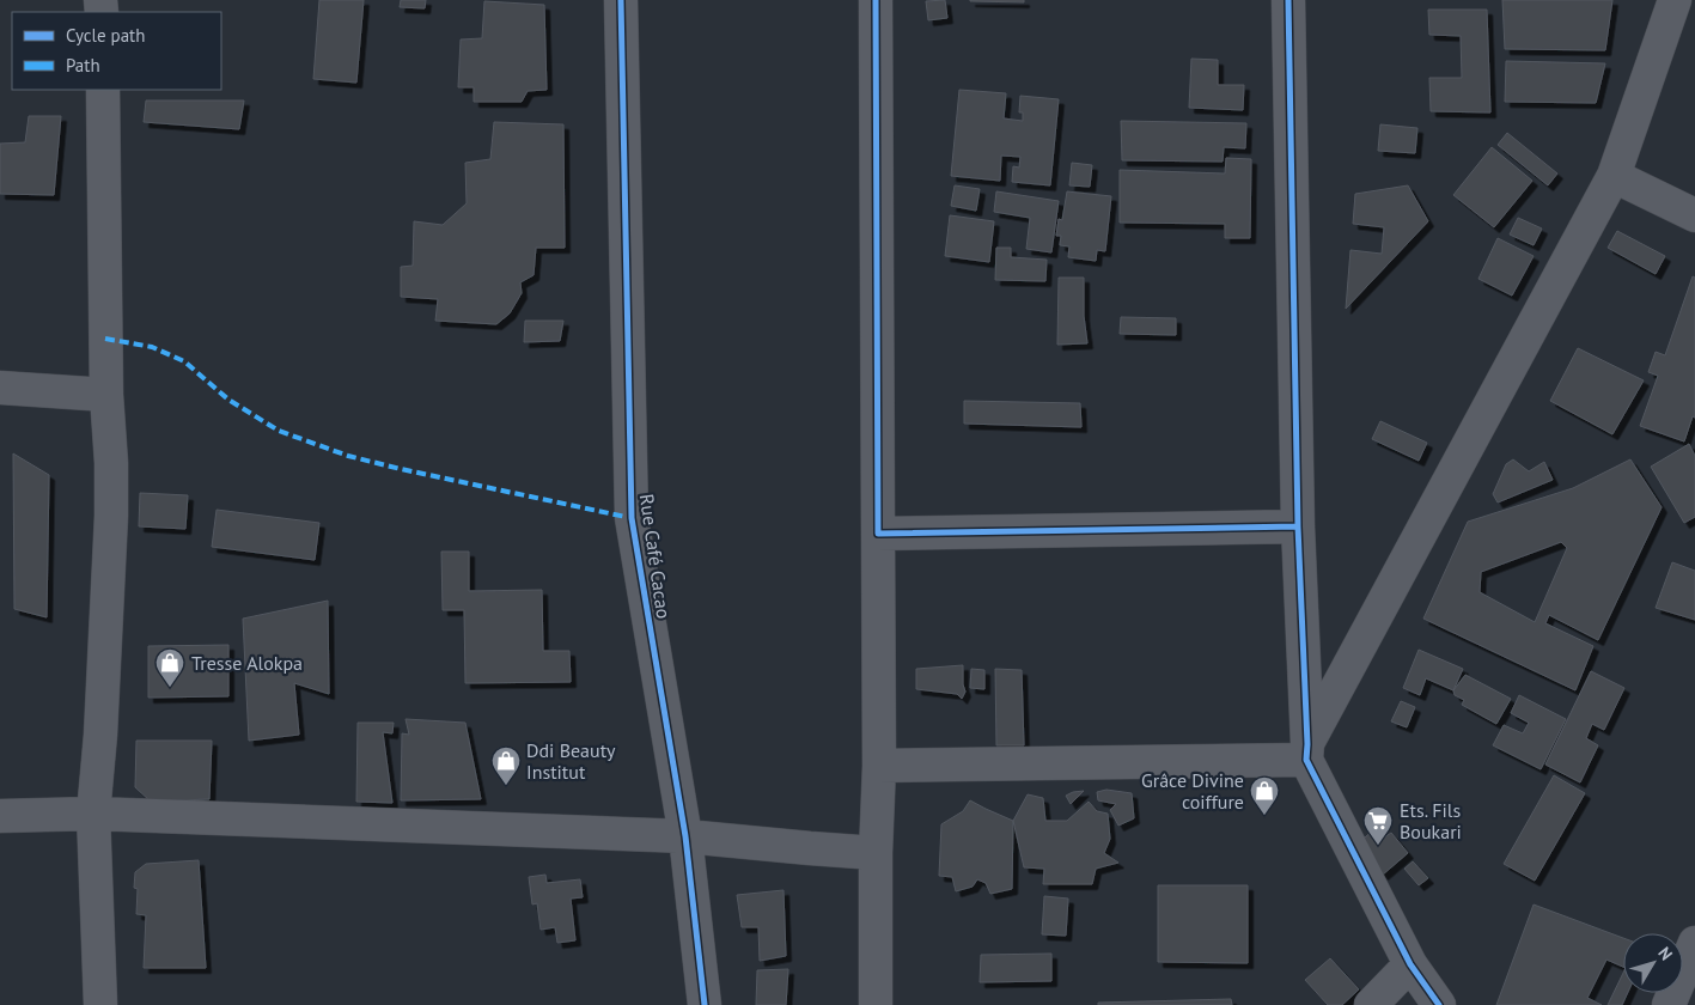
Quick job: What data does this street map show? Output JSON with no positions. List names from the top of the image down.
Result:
{
  "streets": {
    "street": ["Rue Café Cacao"]
  },
  "places": {
    "shop": ["Tresse Alokpa", "Ddi Beauty Institut", "Grâce Divine coiffure"],
    "supermarket": ["Ets. Fils Boukari"]
  },
  "legend": ["Cycle path", "Path"],
  "north": "top right"
}
